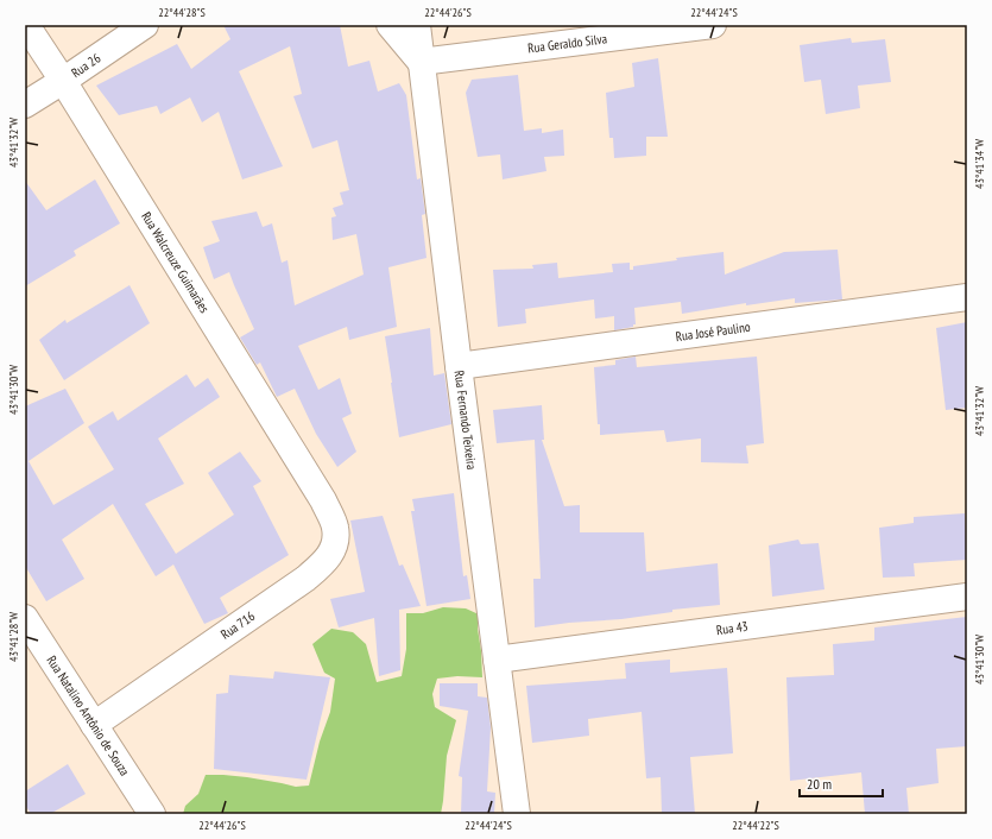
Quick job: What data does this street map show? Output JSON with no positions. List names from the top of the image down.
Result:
{
  "streets": {
    "street": [
      "Rua Geraldo Silva",
      "Rua 26",
      "Rua Walcreuze Guimarães",
      "Rua José Paulino",
      "Rua Fernando Teixeira",
      "Rua 716",
      "Rua 43",
      "Rua Natalino Antônio de Souza"
    ]
  },
  "crossings": [
    ["Rua Geraldo Silva", "Rua Fernando Teixeira"],
    ["Rua 26", "Rua Walcreuze Guimarães"],
    ["Rua Walcreuze Guimarães", "Rua 716"],
    ["Rua José Paulino", "Rua Fernando Teixeira"],
    ["Rua Fernando Teixeira", "Rua 43"],
    ["Rua 716", "Rua Natalino Antônio de Souza"]
  ],
  "scale_bar": "20 m",
  "coordinates": [
    "22°44'28\"S",
    "22°44'26\"S",
    "22°44'24\"S",
    "43°41'32\"W",
    "43°41'34\"W",
    "43°41'30\"W",
    "43°41'28\"W",
    "22°44'22\"S"
  ]
}
